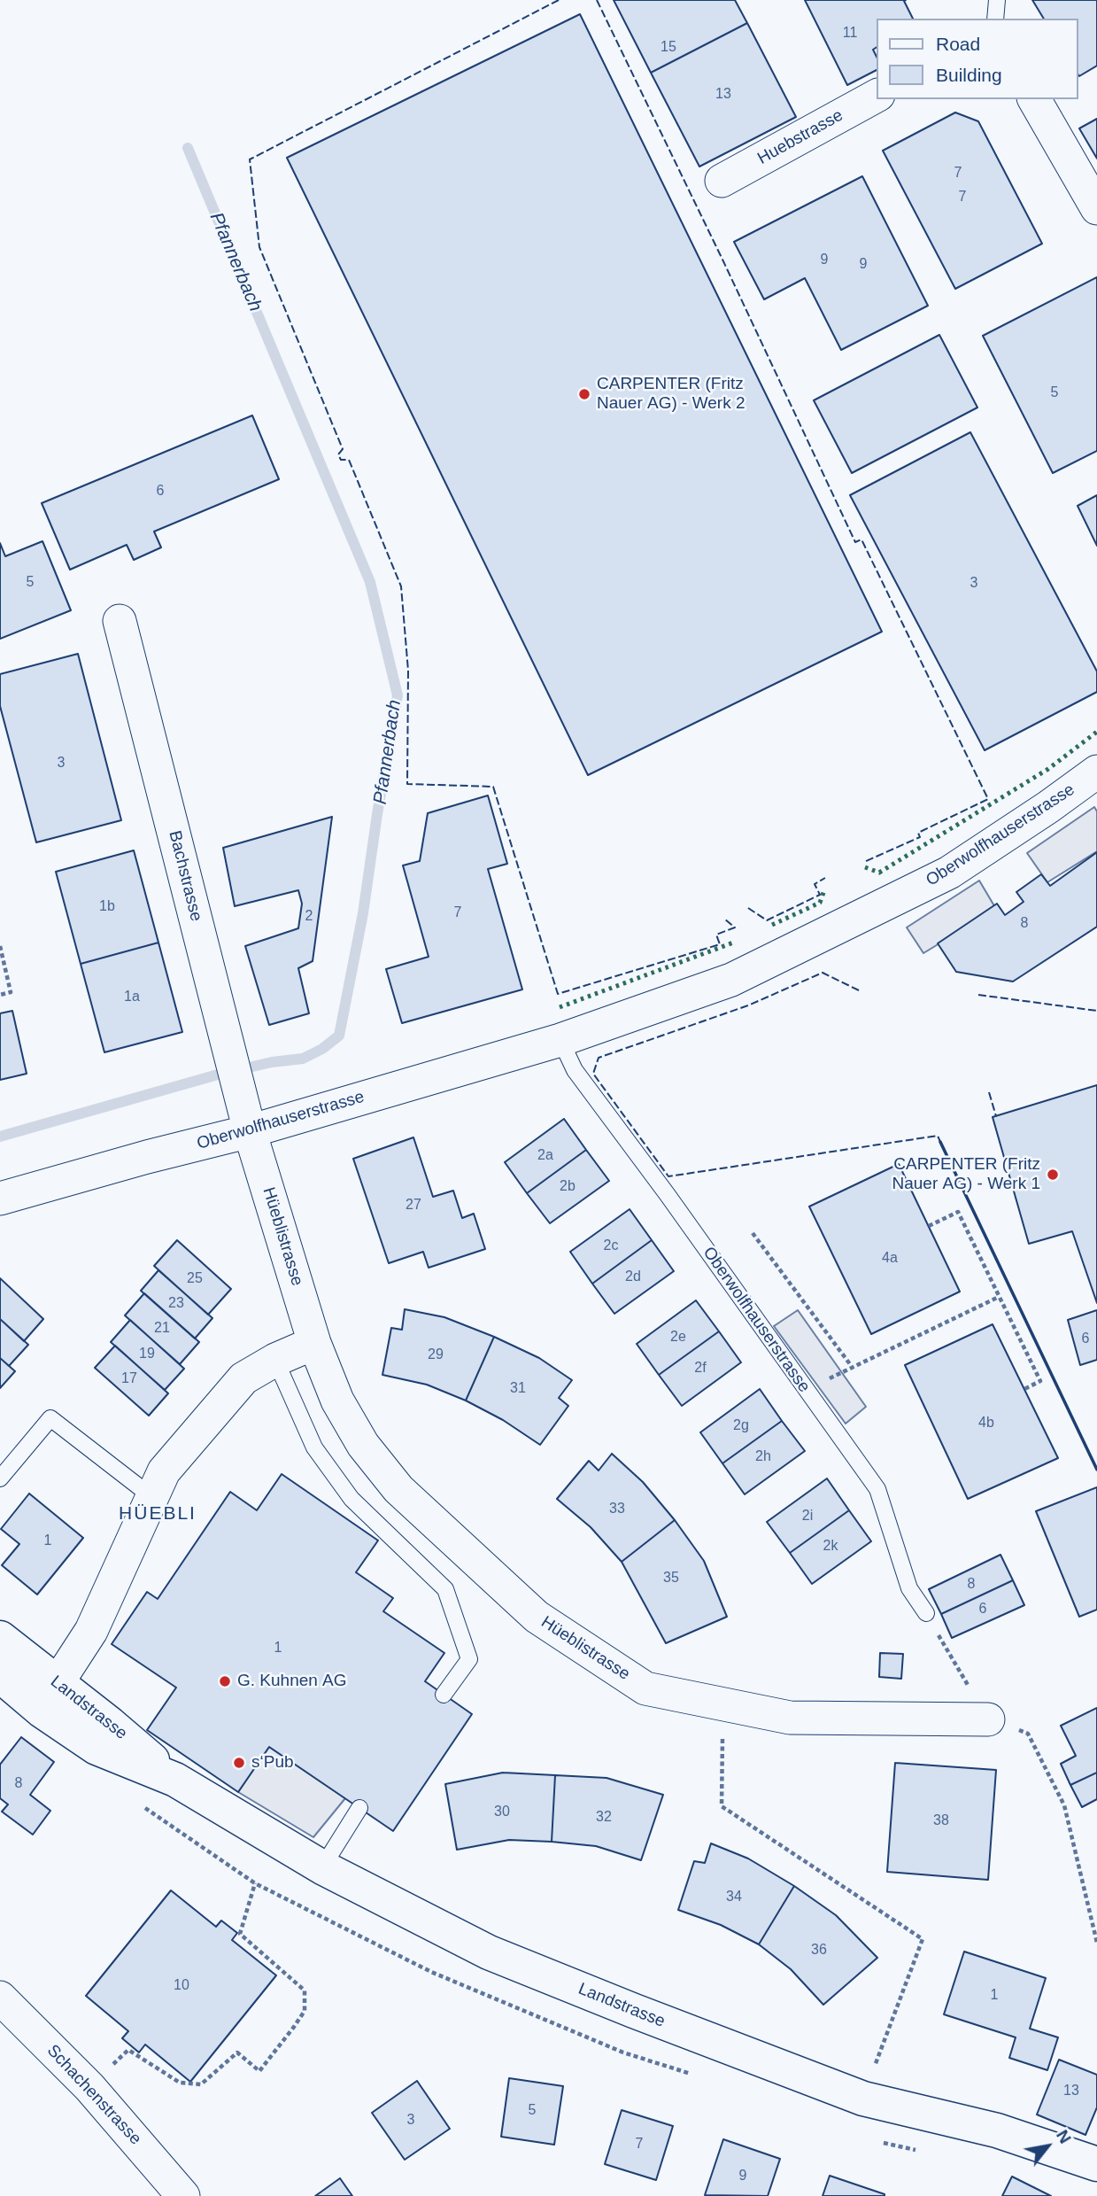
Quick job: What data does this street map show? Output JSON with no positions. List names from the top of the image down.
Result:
{
  "streets": {
    "main road": ["Landstrasse"],
    "street": [
      "Huebstrasse",
      "Oberwolfhauserstrasse",
      "Bachstrasse",
      "Hüeblistrasse",
      "Schachenstrasse"
    ]
  },
  "crossings": [
    ["Oberwolfhauserstrasse", "Bachstrasse"],
    ["Oberwolfhauserstrasse", "Hüeblistrasse"],
    ["Bachstrasse", "Hüeblistrasse"]
  ],
  "districts": ["HÜEBLI"],
  "water": ["Pfannerbach"],
  "places": [
    "CARPENTER (Fritz Nauer AG) - Werk 2",
    "CARPENTER (Fritz Nauer AG) - Werk 1",
    "G. Kuhnen AG",
    "s‘Pub"
  ],
  "house_numbers": [
    "11",
    "15",
    "13",
    "7",
    "7",
    "9",
    "9",
    "5",
    "6",
    "5",
    "3",
    "3",
    "1b",
    "7",
    "2",
    "8",
    "1a",
    "2a",
    "2b",
    "27",
    "2c",
    "4a",
    "2d",
    "25",
    "23",
    "21",
    "2e",
    "6",
    "19",
    "29",
    "2f",
    "17",
    "31",
    "4b",
    "2g",
    "2h",
    "33",
    "2i",
    "1",
    "2k",
    "35",
    "8",
    "6",
    "1",
    "8",
    "30",
    "32",
    "38",
    "34",
    "36",
    "10",
    "1",
    "13",
    "5",
    "3",
    "7",
    "9"
  ],
  "legend": ["Road", "Building"],
  "north": "top right"
}
